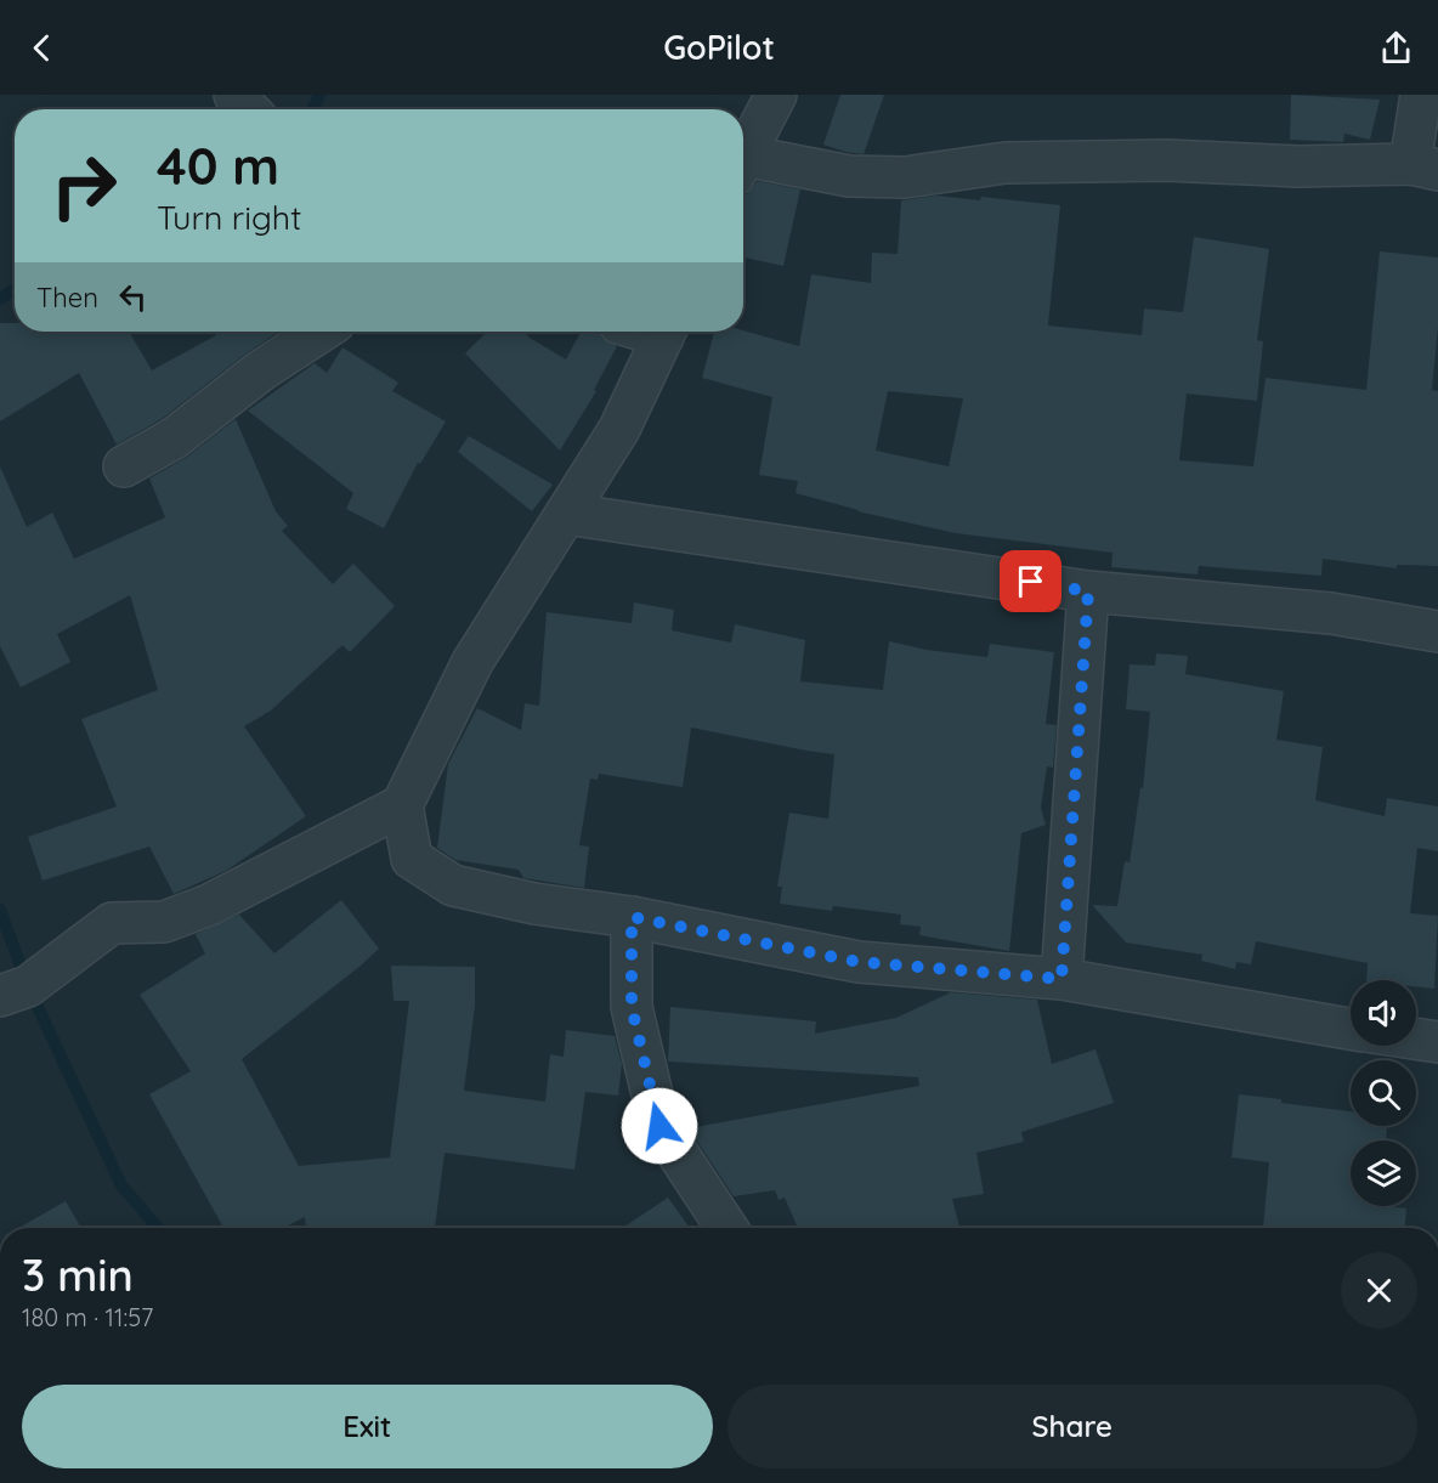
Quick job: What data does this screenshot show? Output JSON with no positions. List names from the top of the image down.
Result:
{
  "page": {
    "header": "GoPilot",
    "turn": ["40 m", "Turn right"],
    "then": "Then",
    "heading": ["3 min", "180 m · 11:57"],
    "buttons": ["Exit", "Share"]
  }
}
